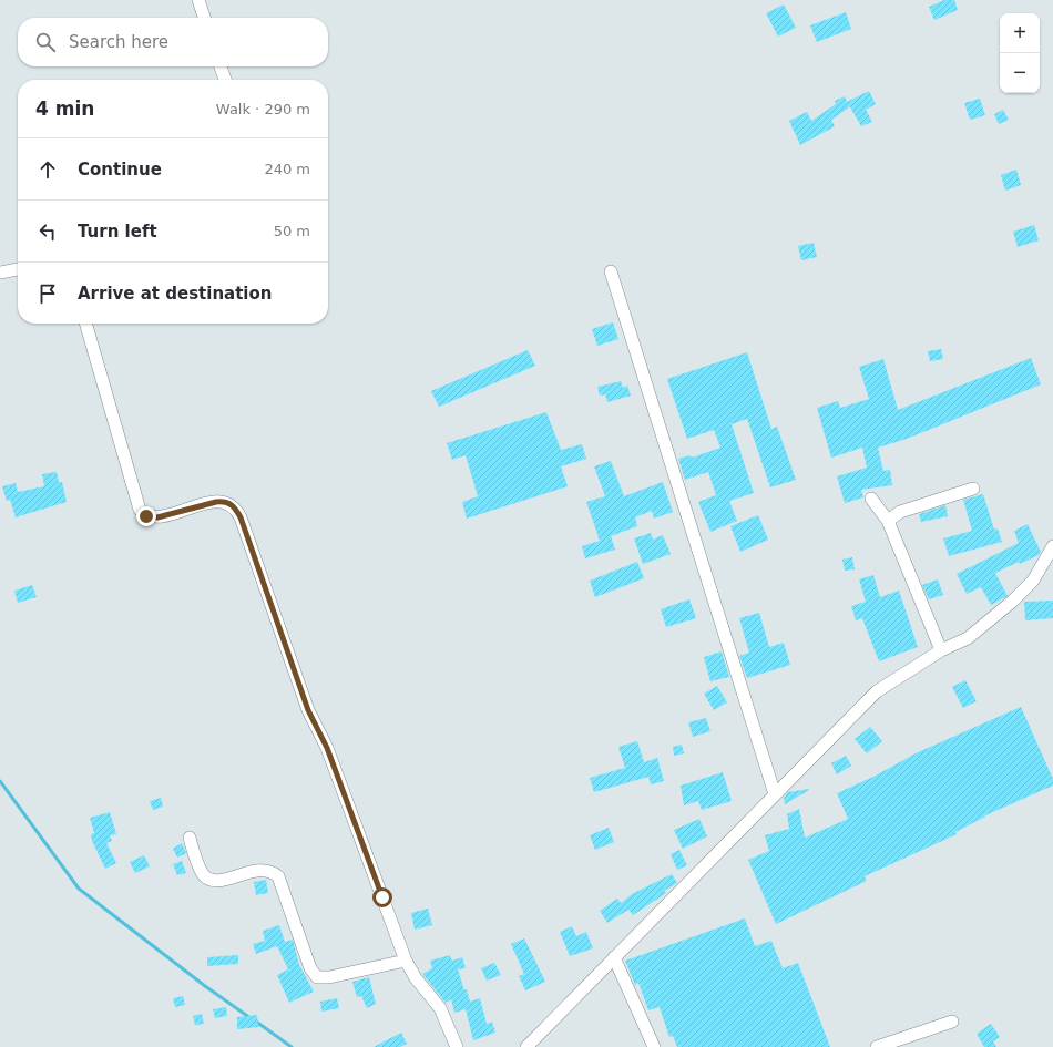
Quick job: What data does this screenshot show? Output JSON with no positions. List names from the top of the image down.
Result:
{
  "page": {
    "map_buttons": ["+", "−"],
    "search": "Search here",
    "heading": ["4 min", "Walk · 290 m"],
    "list": [
      ["Continue", "240 m"],
      ["Turn left", "50 m"],
      "Arrive at destination"
    ]
  }
}
